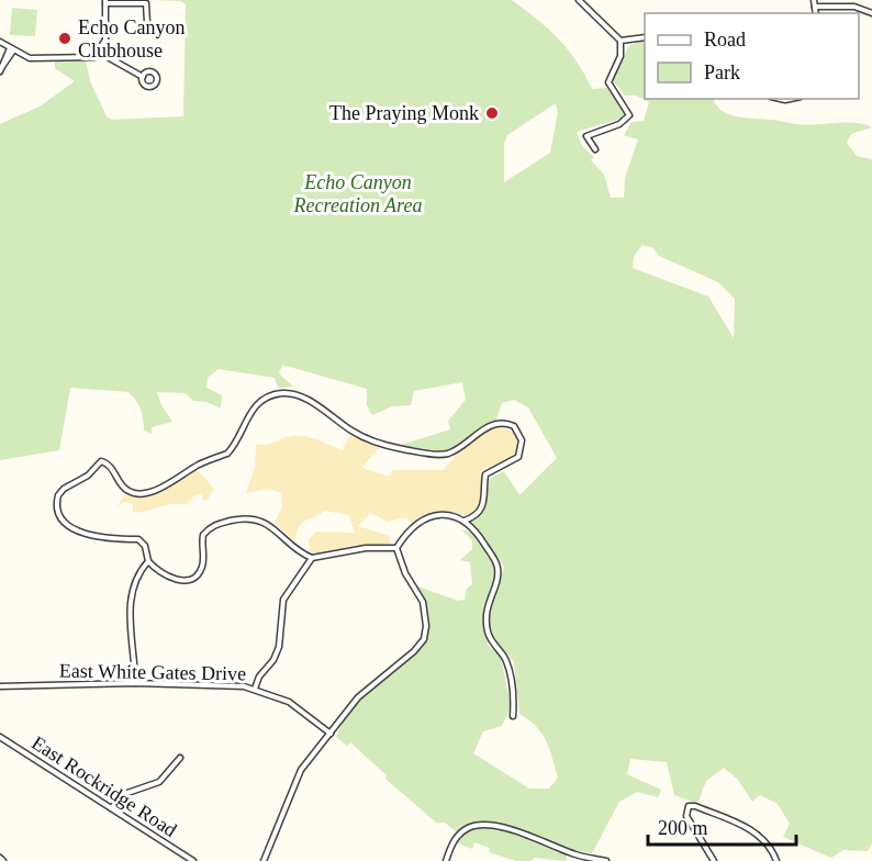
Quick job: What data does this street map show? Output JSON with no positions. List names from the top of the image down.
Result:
{
  "streets": {
    "street": ["East White Gates Drive", "East Rockridge Road"]
  },
  "parks": ["Echo Canyon Recreation Area"],
  "places": ["Echo Canyon Clubhouse", "The Praying Monk"],
  "legend": ["Road", "Park"],
  "scale_bar": "200 m"
}
